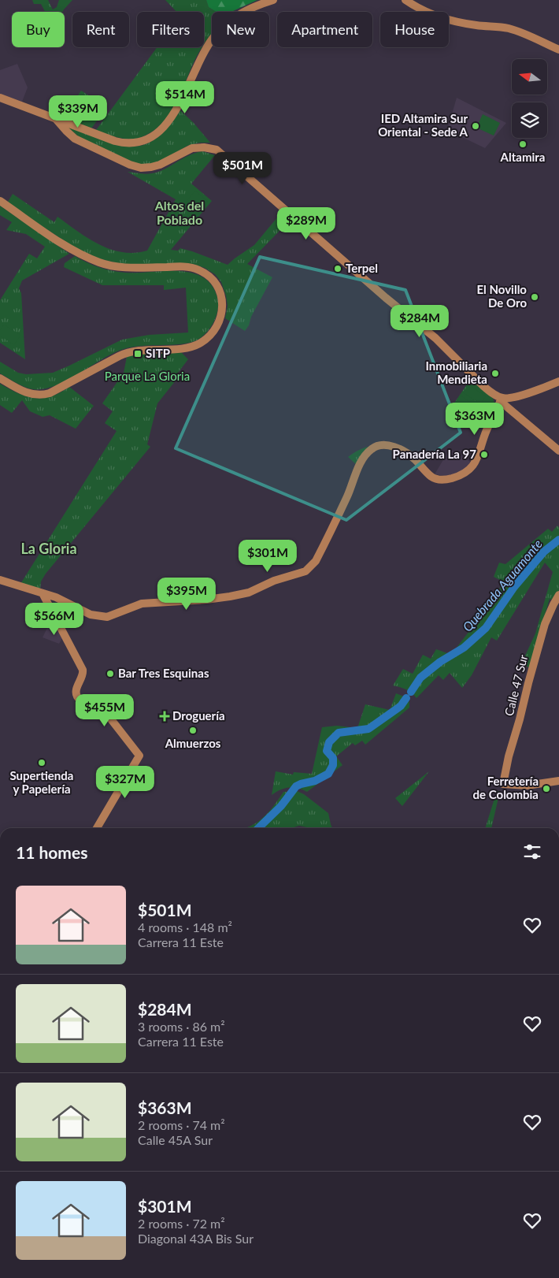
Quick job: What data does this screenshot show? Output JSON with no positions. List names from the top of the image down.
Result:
{
  "streets": {
    "street": ["Calle 47 Sur"]
  },
  "districts": ["Altos del Poblado", "La Gloria"],
  "water": ["Quebrada Aguamonte"],
  "parks": ["Parque La Gloria"],
  "places": {
    "other": [
      "IED Altamira Sur Oriental - Sede A",
      "Altamira",
      "Terpel",
      "El Novillo De Oro",
      "Inmobiliaria Mendieta",
      "Panadería La 97",
      "Bar Tres Esquinas",
      "Almuerzos",
      "Supertienda y Papelería",
      "Ferretería de Colombia"
    ],
    "transit": ["SITP"],
    "health": ["Droguería"]
  },
  "north": "left",
  "page": {
    "chip": [
      "Buy",
      "Rent",
      "Filters",
      "New",
      "Apartment",
      "House"
    ],
    "price": [
      "$514M",
      "$339M",
      "$501M",
      "$289M",
      "$284M",
      "$363M",
      "$301M",
      "$395M",
      "$566M",
      "$455M",
      "$327M"
    ],
    "heading": "11 homes",
    "list": [
      {
        "name": "$501M",
        "note": "4 rooms · 148 m² · Carrera 11 Este"
      },
      {
        "name": "$284M",
        "note": "3 rooms · 86 m² · Carrera 11 Este"
      },
      {
        "name": "$363M",
        "note": "2 rooms · 74 m² · Calle 45A Sur"
      },
      {
        "name": "$301M",
        "note": "2 rooms · 72 m² · Diagonal 43A Bis Sur"
      }
    ]
  }
}
